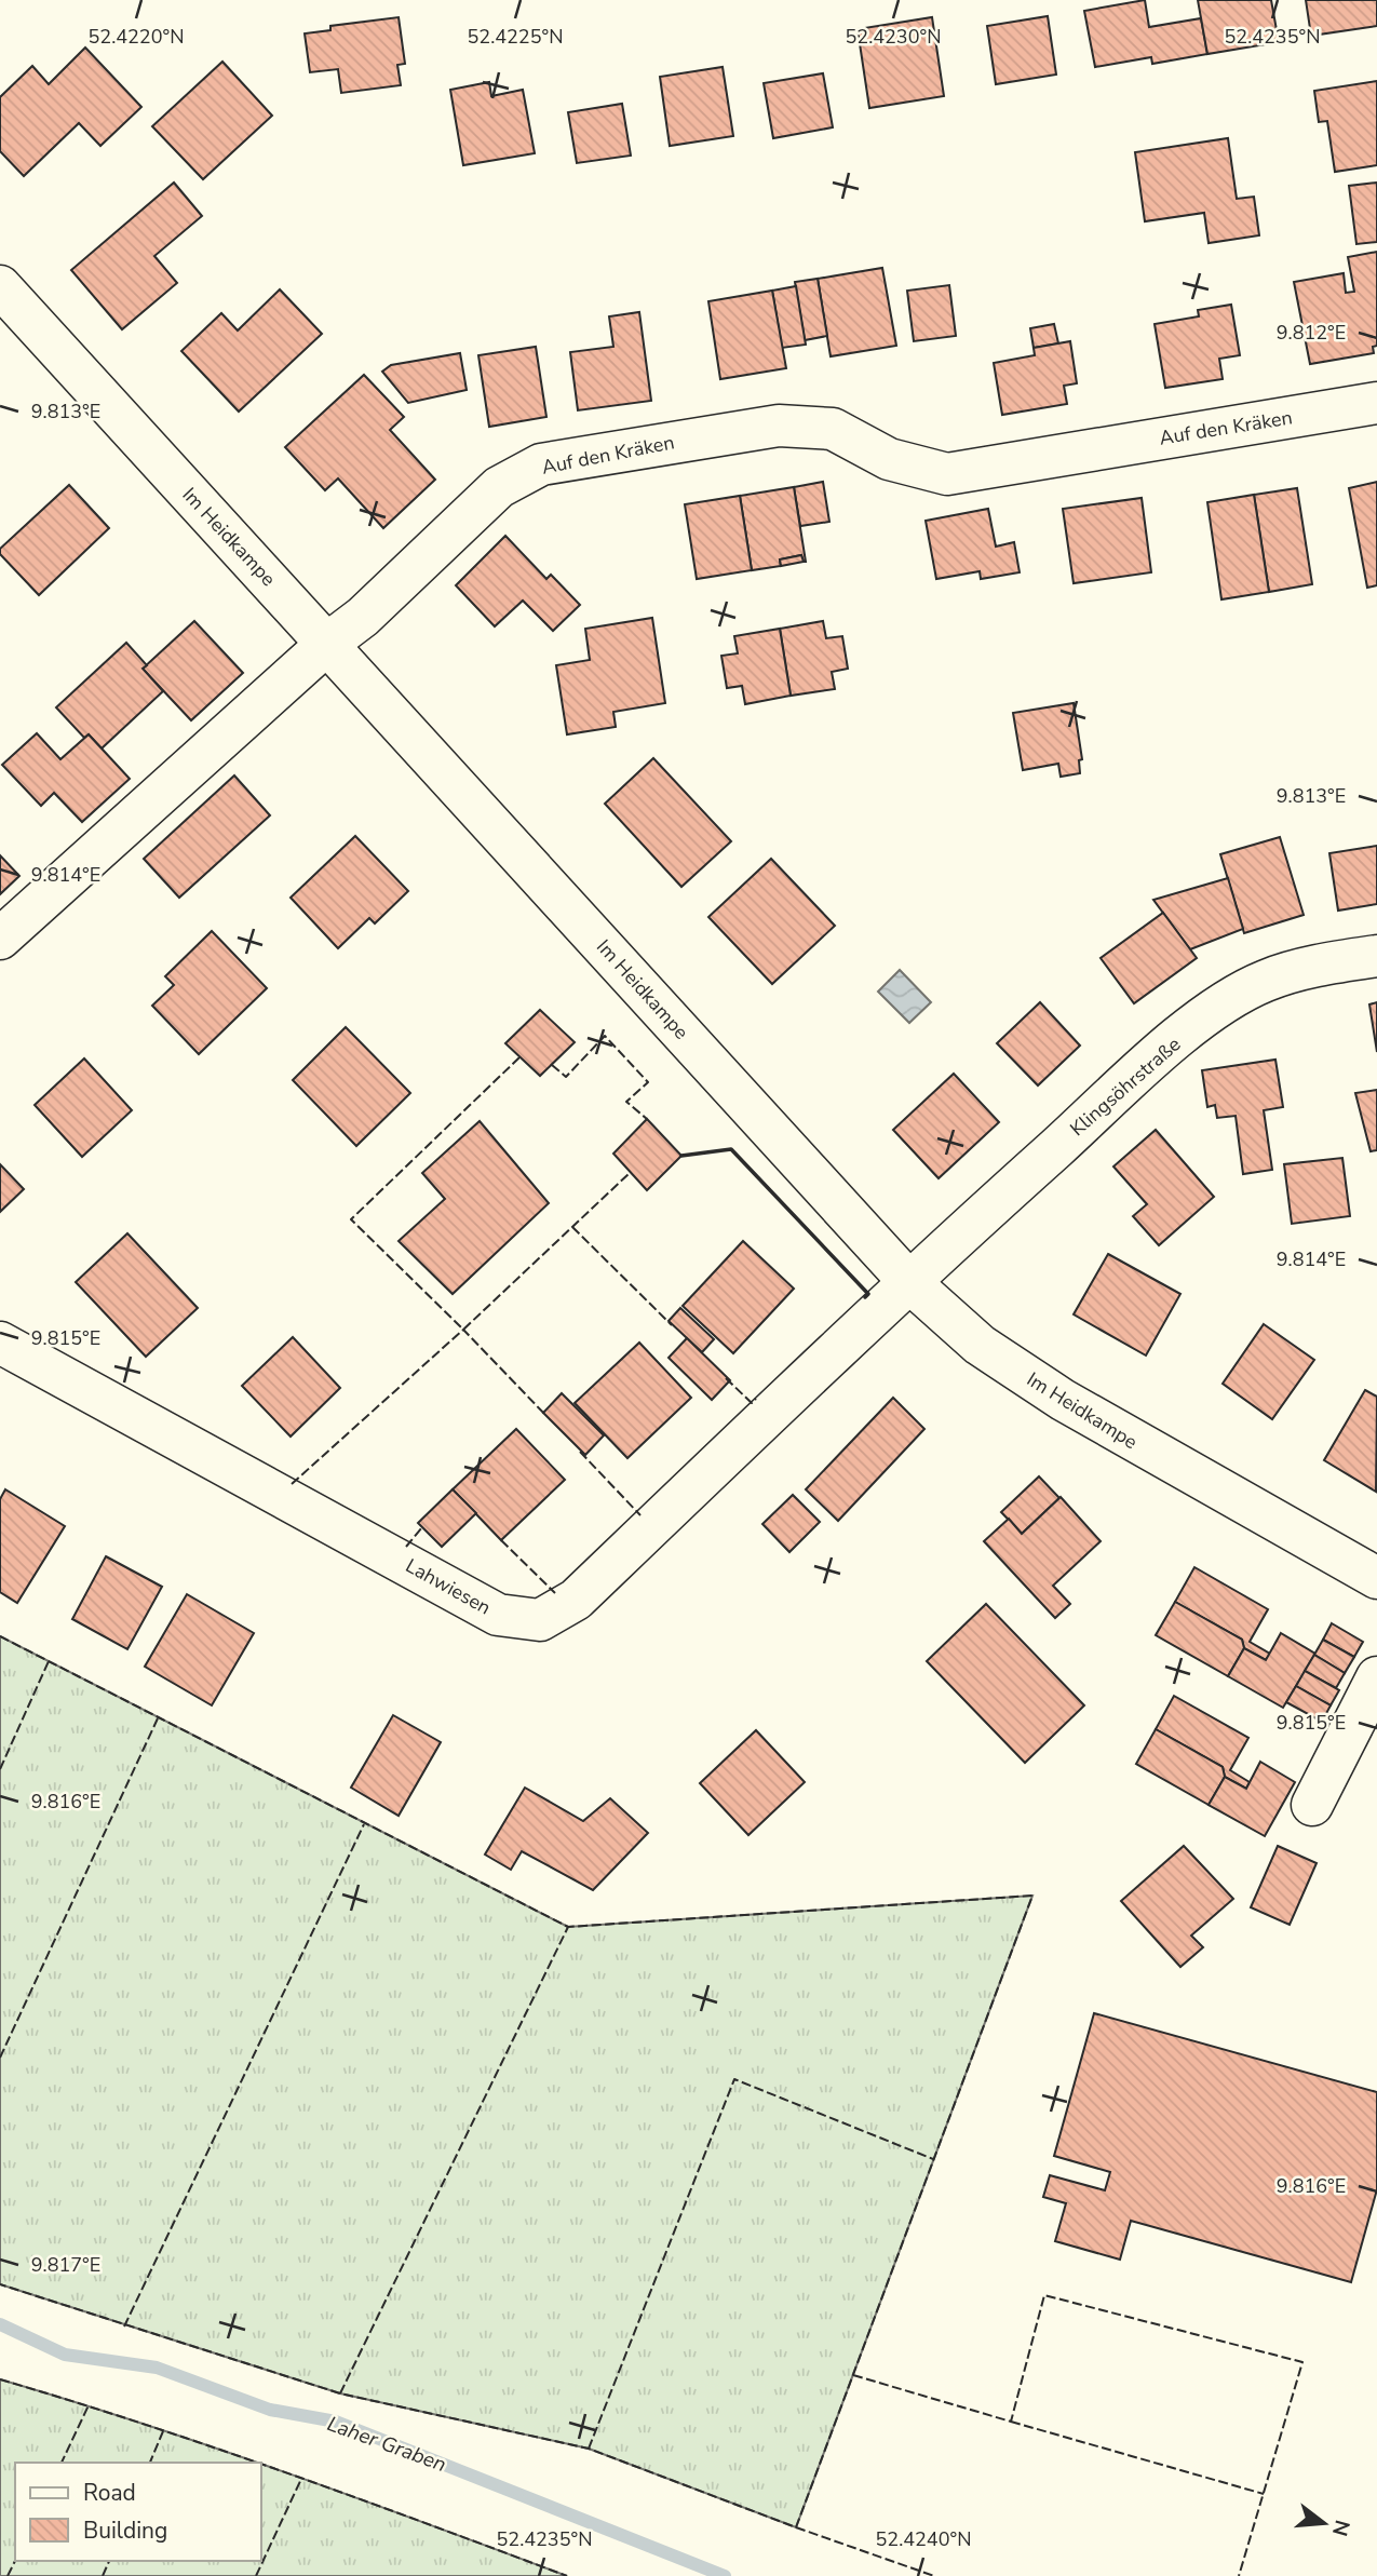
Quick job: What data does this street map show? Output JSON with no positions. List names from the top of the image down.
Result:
{
  "streets": {
    "street": [
      "Auf den Kräken",
      "Im Heidkampe",
      "Klingsöhrstraße",
      "Lahwiesen"
    ]
  },
  "crossings": [
    ["Auf den Kräken", "Im Heidkampe"],
    ["Im Heidkampe", "Klingsöhrstraße"],
    ["Im Heidkampe", "Lahwiesen"],
    ["Klingsöhrstraße", "Lahwiesen"]
  ],
  "water": ["Laher Graben"],
  "legend": ["Road", "Building"],
  "north": "right",
  "coordinates": [
    "52.4220°N",
    "52.4225°N",
    "52.4230°N",
    "52.4235°N",
    "9.812°E",
    "9.813°E",
    "9.814°E",
    "9.815°E",
    "9.816°E",
    "9.817°E",
    "52.4240°N"
  ]
}
